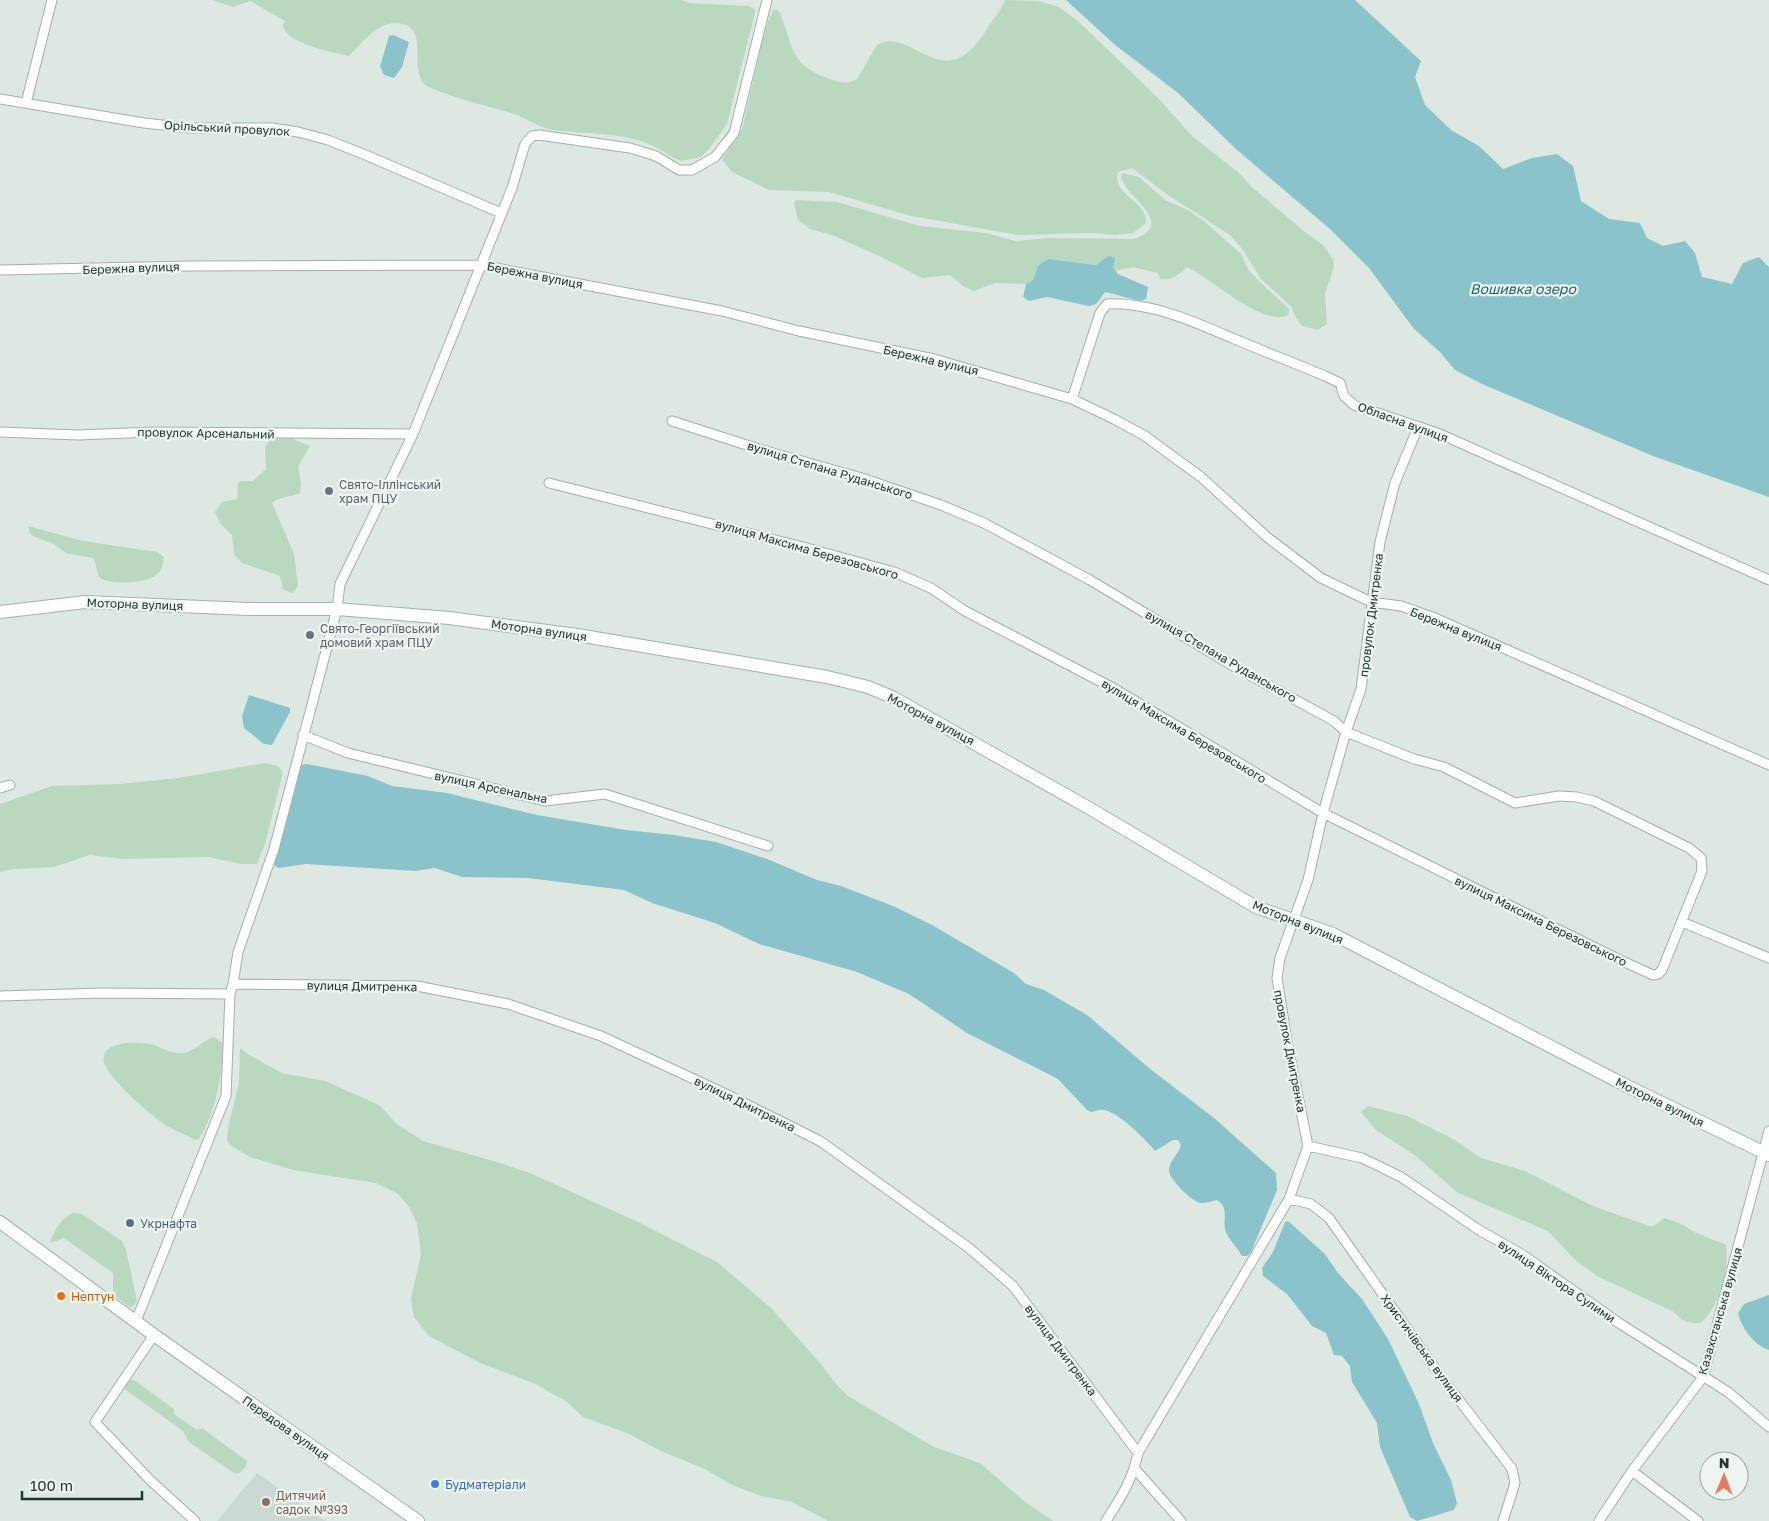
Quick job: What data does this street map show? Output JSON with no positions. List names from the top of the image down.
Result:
{
  "streets": {
    "street": [
      "Орільський провулок",
      "Бережна вулиця",
      "Обласна вулиця",
      "провулок Арсенальний",
      "вулиця Степана Руданського",
      "вулиця Максима Березовського",
      "Моторна вулиця",
      "провулок Дмитренка",
      "вулиця Арсенальна",
      "вулиця Дмитренка",
      "вулиця Віктора Сулими",
      "Казахстанська вулиця",
      "Христичівська вулиця",
      "Передова вулиця"
    ]
  },
  "crossings": [
    ["Бережна вулиця", "Обласна вулиця"],
    ["Бережна вулиця", "провулок Дмитренка"],
    ["Обласна вулиця", "провулок Дмитренка"],
    ["вулиця Степана Руданського", "вулиця Максима Березовського"],
    ["вулиця Степана Руданського", "провулок Дмитренка"],
    ["вулиця Максима Березовського", "провулок Дмитренка"],
    ["Моторна вулиця", "провулок Дмитренка"],
    ["Моторна вулиця", "Казахстанська вулиця"],
    ["провулок Дмитренка", "вулиця Віктора Сулими"],
    ["вулиця Віктора Сулими", "Казахстанська вулиця"]
  ],
  "water": ["Вошивка озеро"],
  "places": [
    "Свято-Іллінський храм ПЦУ",
    "Свято-Георгіївський домовий храм ПЦУ",
    "Укрнафта",
    "Нептун",
    "Будматеріали",
    "Дитячий садок №393"
  ],
  "scale_bar": "100 m",
  "north": "top"
}
